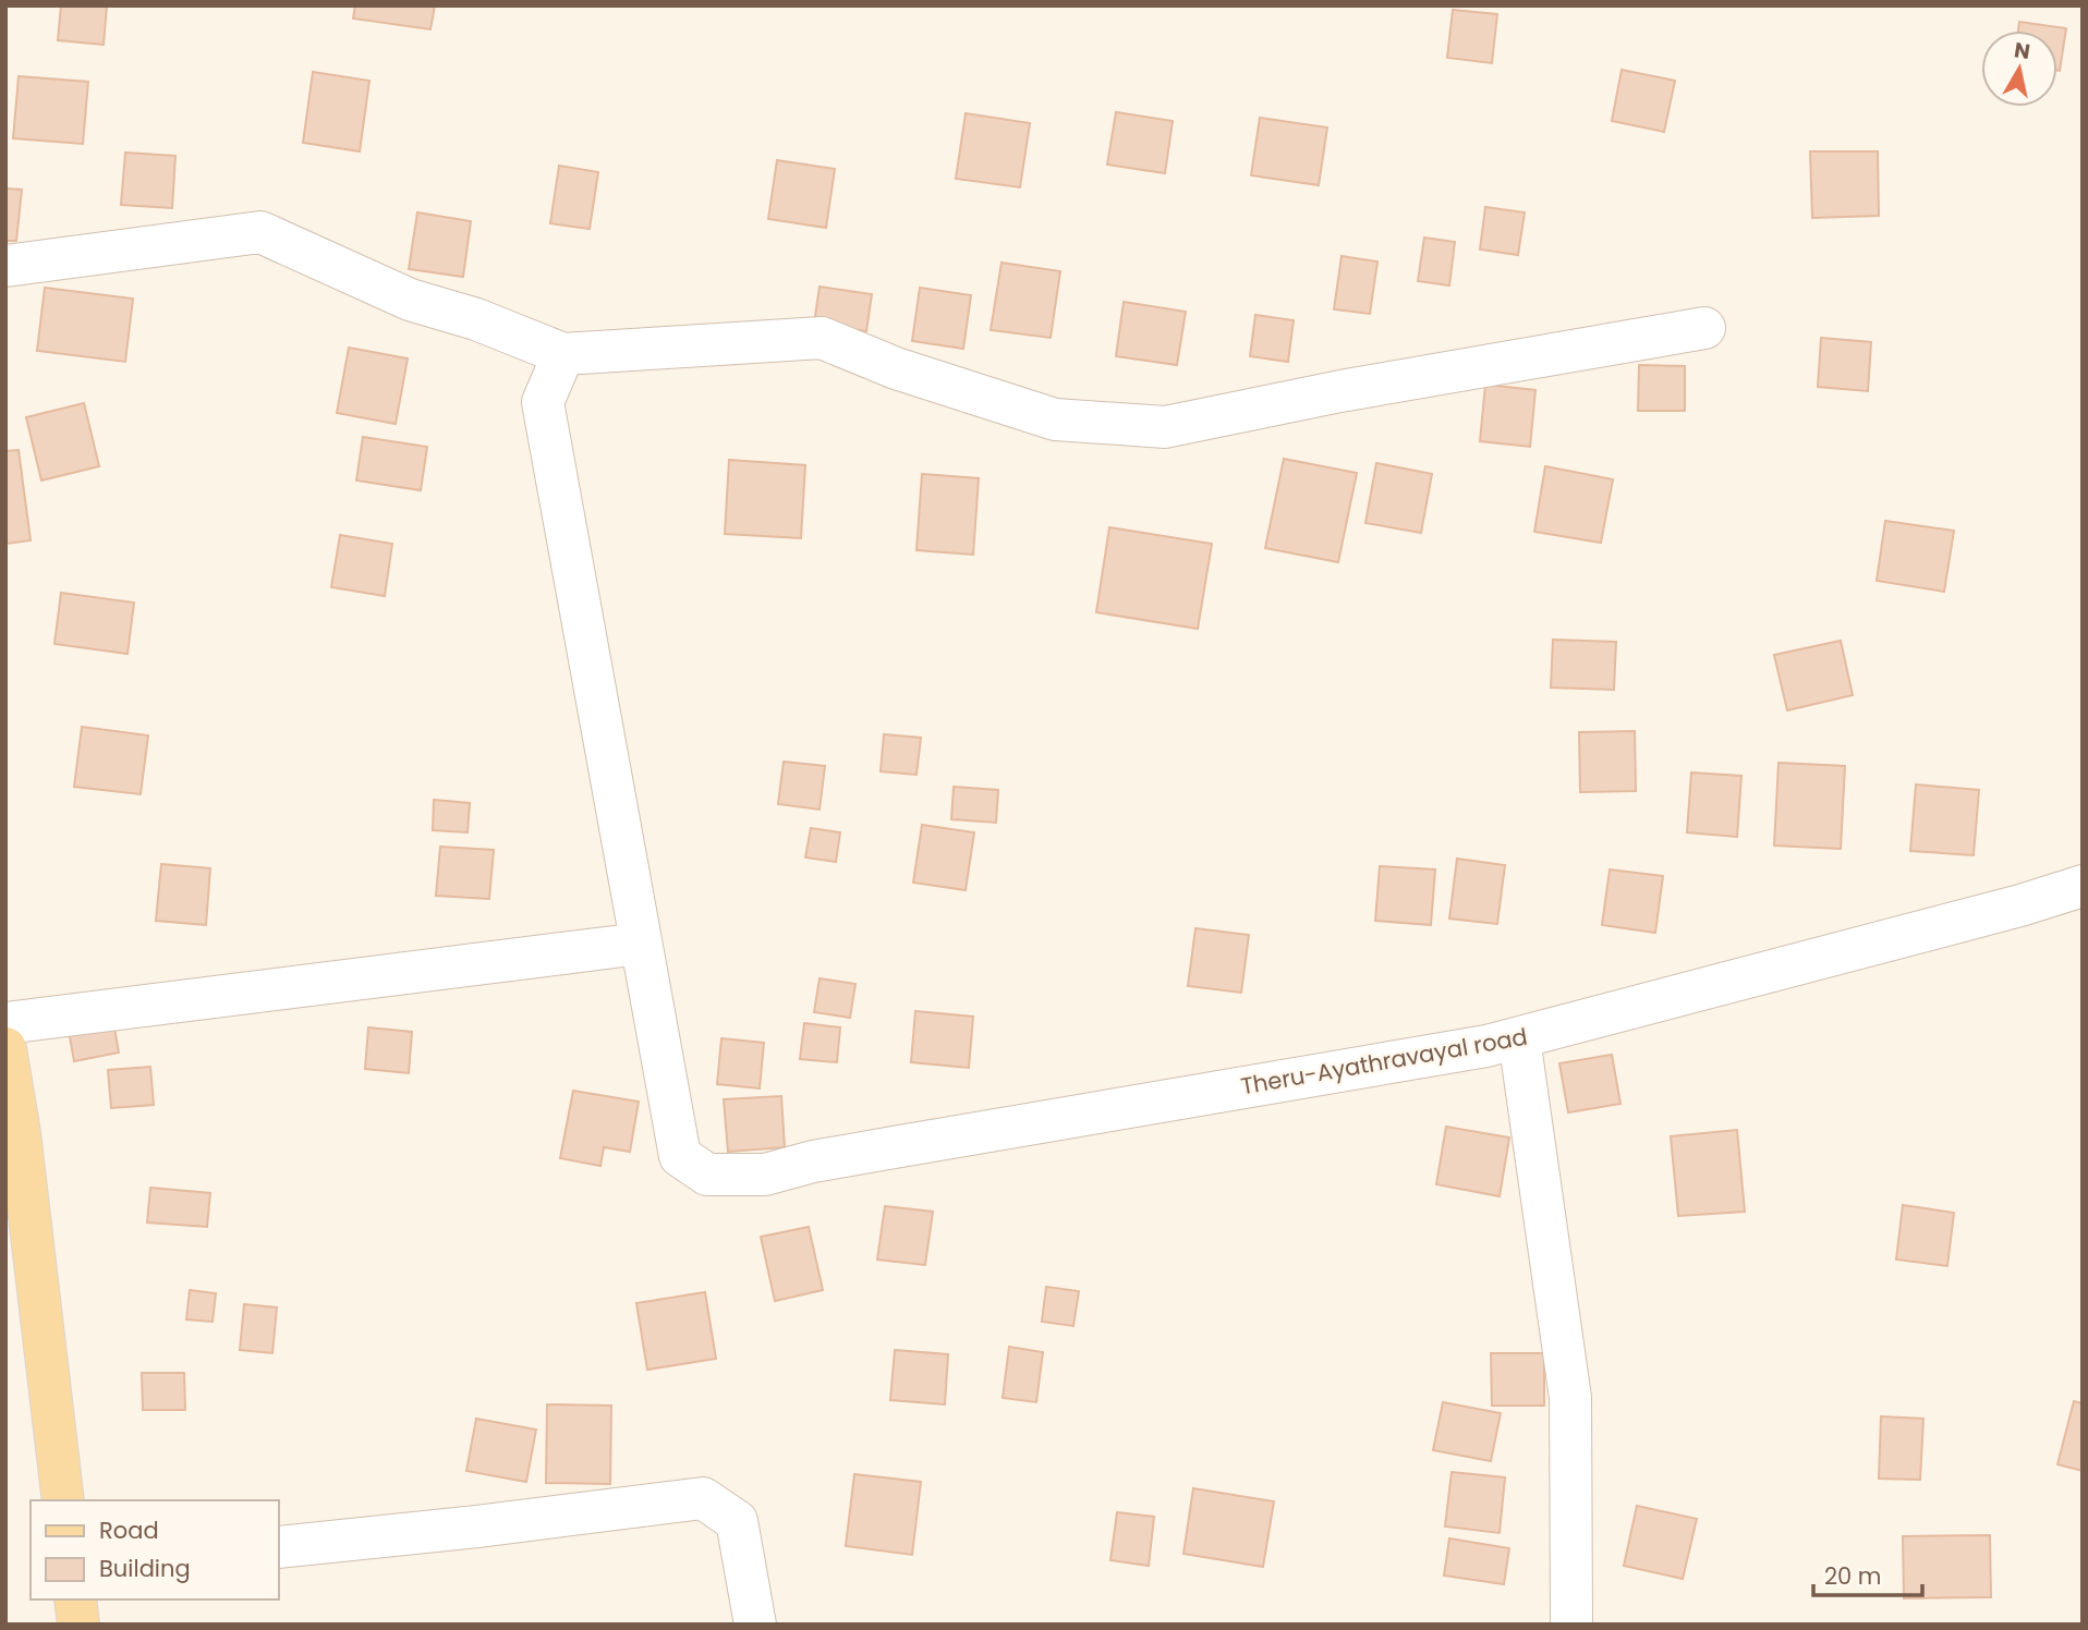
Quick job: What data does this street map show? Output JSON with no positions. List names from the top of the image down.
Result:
{
  "streets": {
    "street": ["Theru-Ayathravayal road"]
  },
  "legend": ["Road", "Building"],
  "scale_bar": "20 m",
  "north": "top"
}
